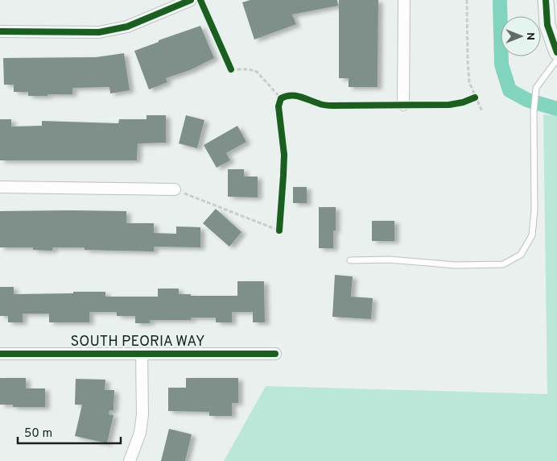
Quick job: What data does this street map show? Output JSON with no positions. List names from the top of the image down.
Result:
{
  "streets": {
    "street": ["SOUTH PEORIA WAY"]
  },
  "scale_bar": "50 m",
  "north": "right"
}
